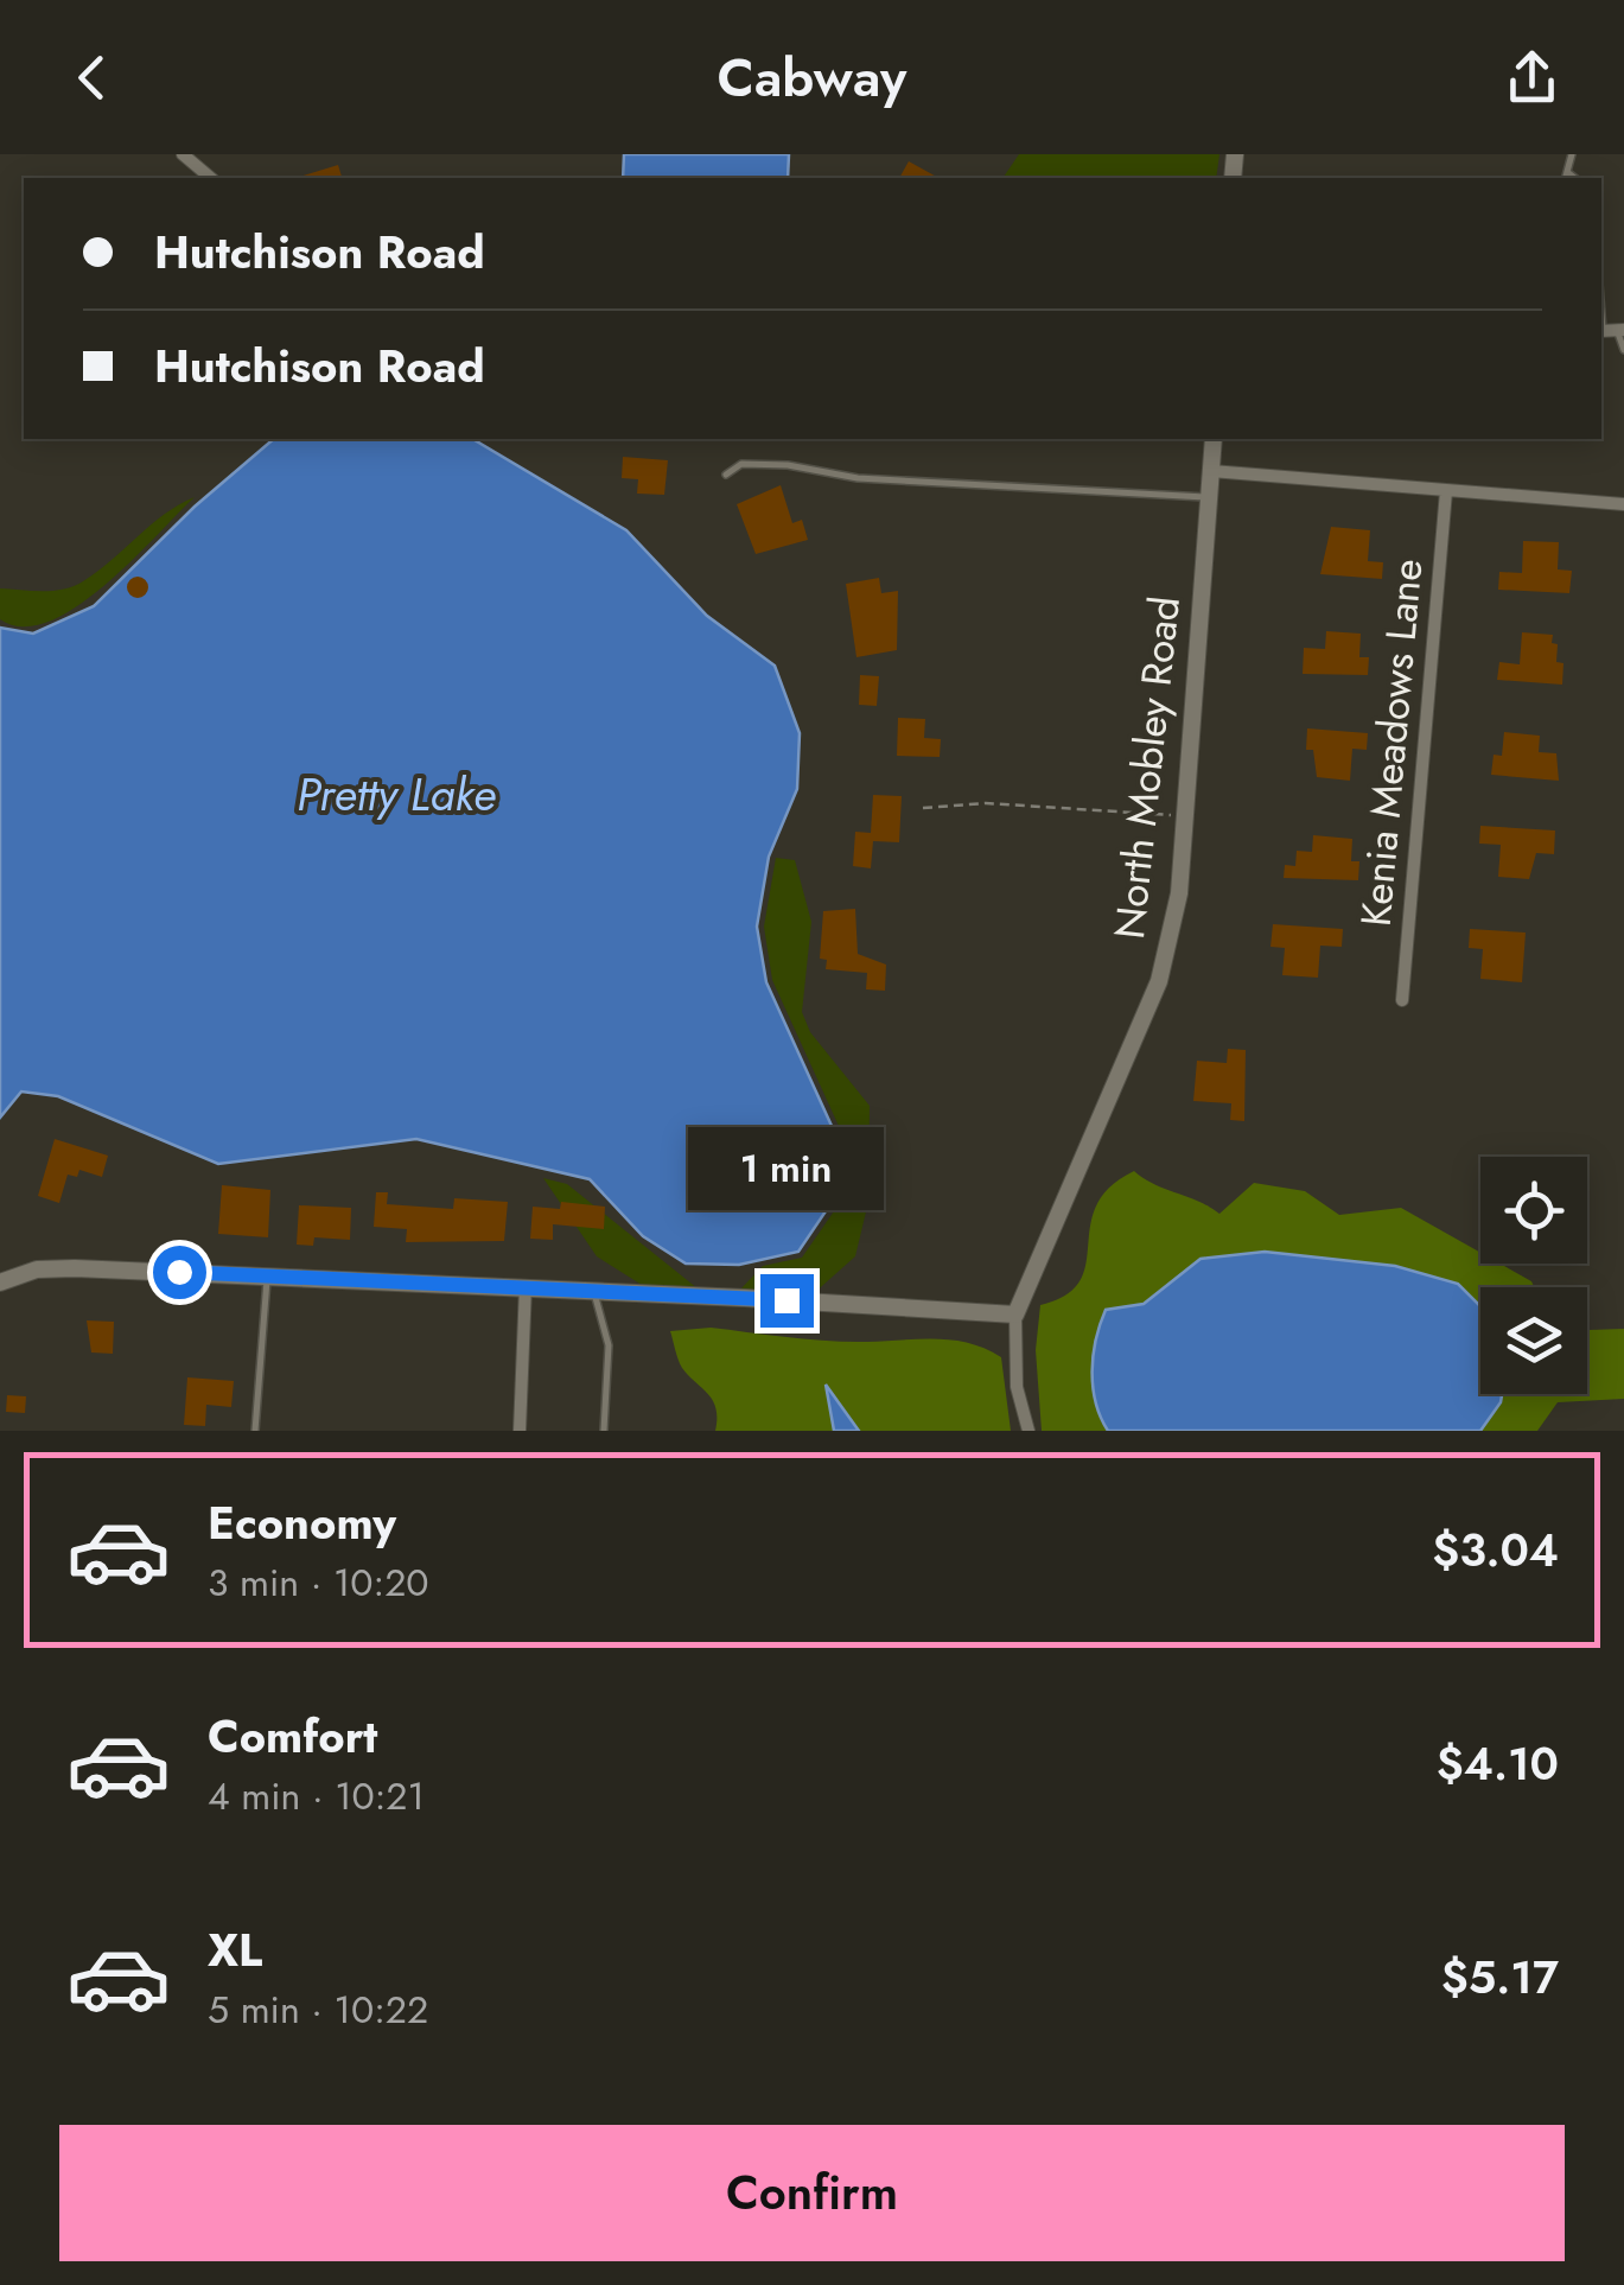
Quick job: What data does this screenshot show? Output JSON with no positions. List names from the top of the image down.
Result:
{
  "streets": {
    "street": ["Kenia Meadows Lane", "North Mobley Road"]
  },
  "water": ["Pretty Lake"],
  "page": {
    "header": "Cabway",
    "banner": ["Hutchison Road", "Hutchison Road"],
    "bubble": "1 min",
    "list": [
      {
        "name": "Economy",
        "note": "3 min · 10:20",
        "value": "$3.04"
      },
      {
        "name": "Comfort",
        "note": "4 min · 10:21",
        "value": "$4.10"
      },
      {
        "name": "XL",
        "note": "5 min · 10:22",
        "value": "$5.17"
      }
    ],
    "buttons": "Confirm"
  }
}
